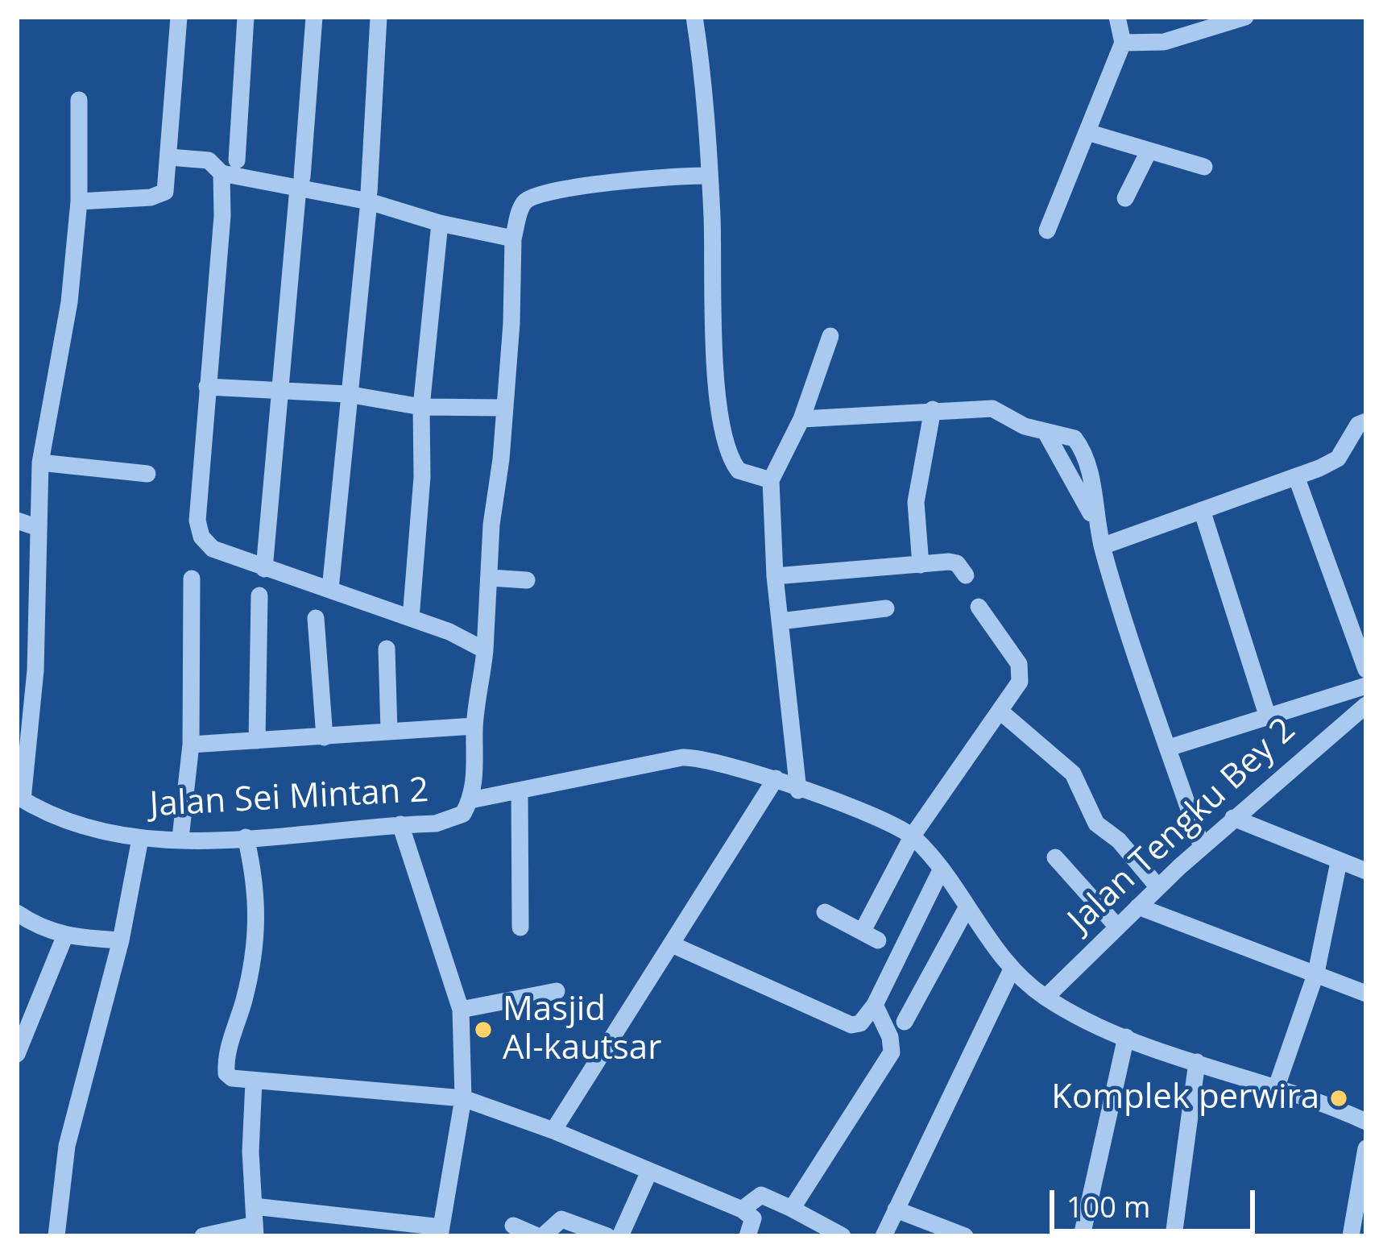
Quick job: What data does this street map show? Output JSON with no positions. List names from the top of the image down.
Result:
{
  "streets": {
    "street": ["Jalan Sei Mintan 2", "Jalan Tengku Bey 2"]
  },
  "crossings": [
    ["Jalan Sei Mintan 2", "Jalan Tengku Bey 2"]
  ],
  "places": ["Masjid Al-kautsar", "Komplek perwira"],
  "scale_bar": "100 m"
}
